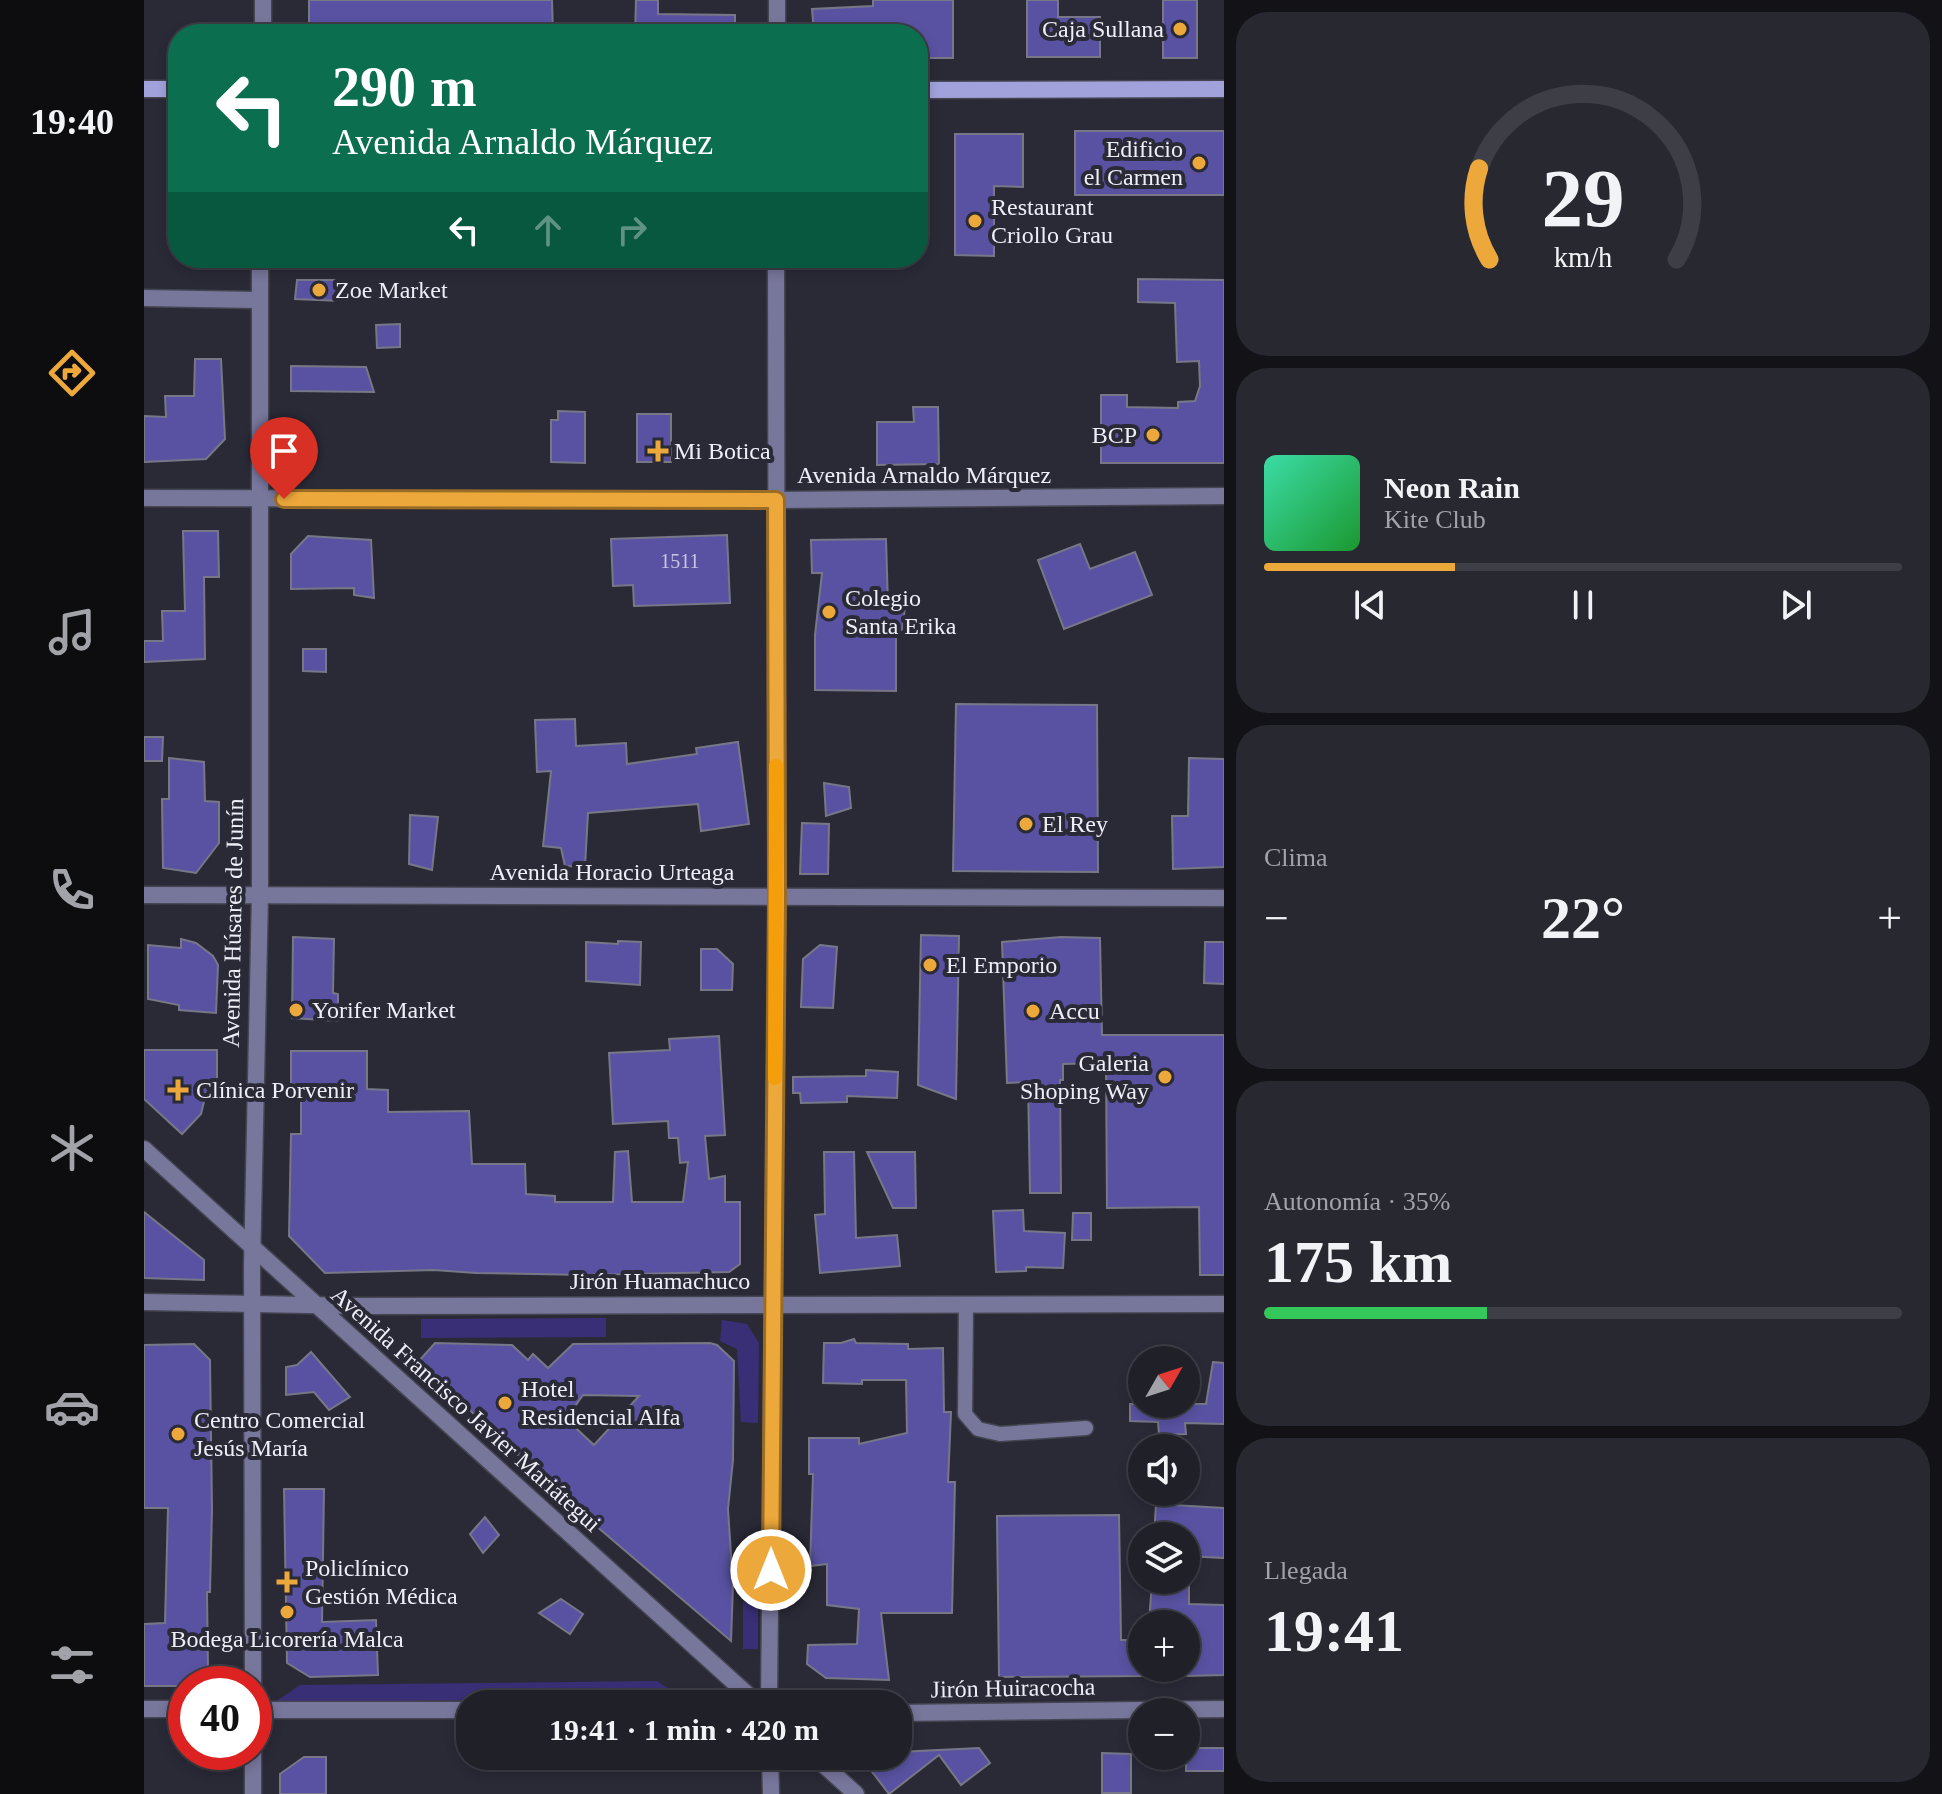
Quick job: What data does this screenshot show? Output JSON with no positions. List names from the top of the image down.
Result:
{
  "streets": {
    "street": [
      "Avenida Arnaldo Márquez",
      "Avenida Horacio Urteaga",
      "Avenida Húsares de Junín",
      "Jirón Huamachuco",
      "Avenida Francisco Javier Mariátegui",
      "Jirón Huiracocha"
    ]
  },
  "crossings": [
    ["Avenida Arnaldo Márquez", "Avenida Húsares de Junín"],
    ["Avenida Horacio Urteaga", "Avenida Húsares de Junín"],
    ["Avenida Húsares de Junín", "Jirón Huamachuco"],
    ["Avenida Húsares de Junín", "Avenida Francisco Javier Mariátegui"],
    ["Jirón Huamachuco", "Avenida Francisco Javier Mariátegui"]
  ],
  "places": {
    "other": [
      "Caja Sullana",
      "Edificio el Carmen",
      "Restaurant Criollo Grau",
      "Zoe Market",
      "BCP",
      "Colegio Santa Erika",
      "El Rey",
      "El Emporio",
      "Yorifer Market",
      "Accu",
      "Galeria Shoping Way",
      "Hotel Residencial Alfa",
      "Centro Comercial Jesús María",
      "Bodega Licorería Malca"
    ],
    "health": ["Mi Botica", "Clínica Porvenir", "Policlínico Gestión Médica"]
  },
  "house_numbers": ["1511"],
  "north": "top right",
  "page": {
    "tabs": "19:40",
    "turn": ["290 m", "Avenida Arnaldo Márquez"],
    "song": ["Neon Rain", "Kite Club"],
    "tile": [
      "Clima",
      ["Autonomía · 35%", "175 km"],
      ["Llegada", "19:41"]
    ],
    "heat": ["−", "22°", "+"],
    "map_buttons": ["+", "−"],
    "limit": "40",
    "trip": "19:41 · 1 min · 420 m",
    "gauge": ["29", "km/h"]
  }
}
